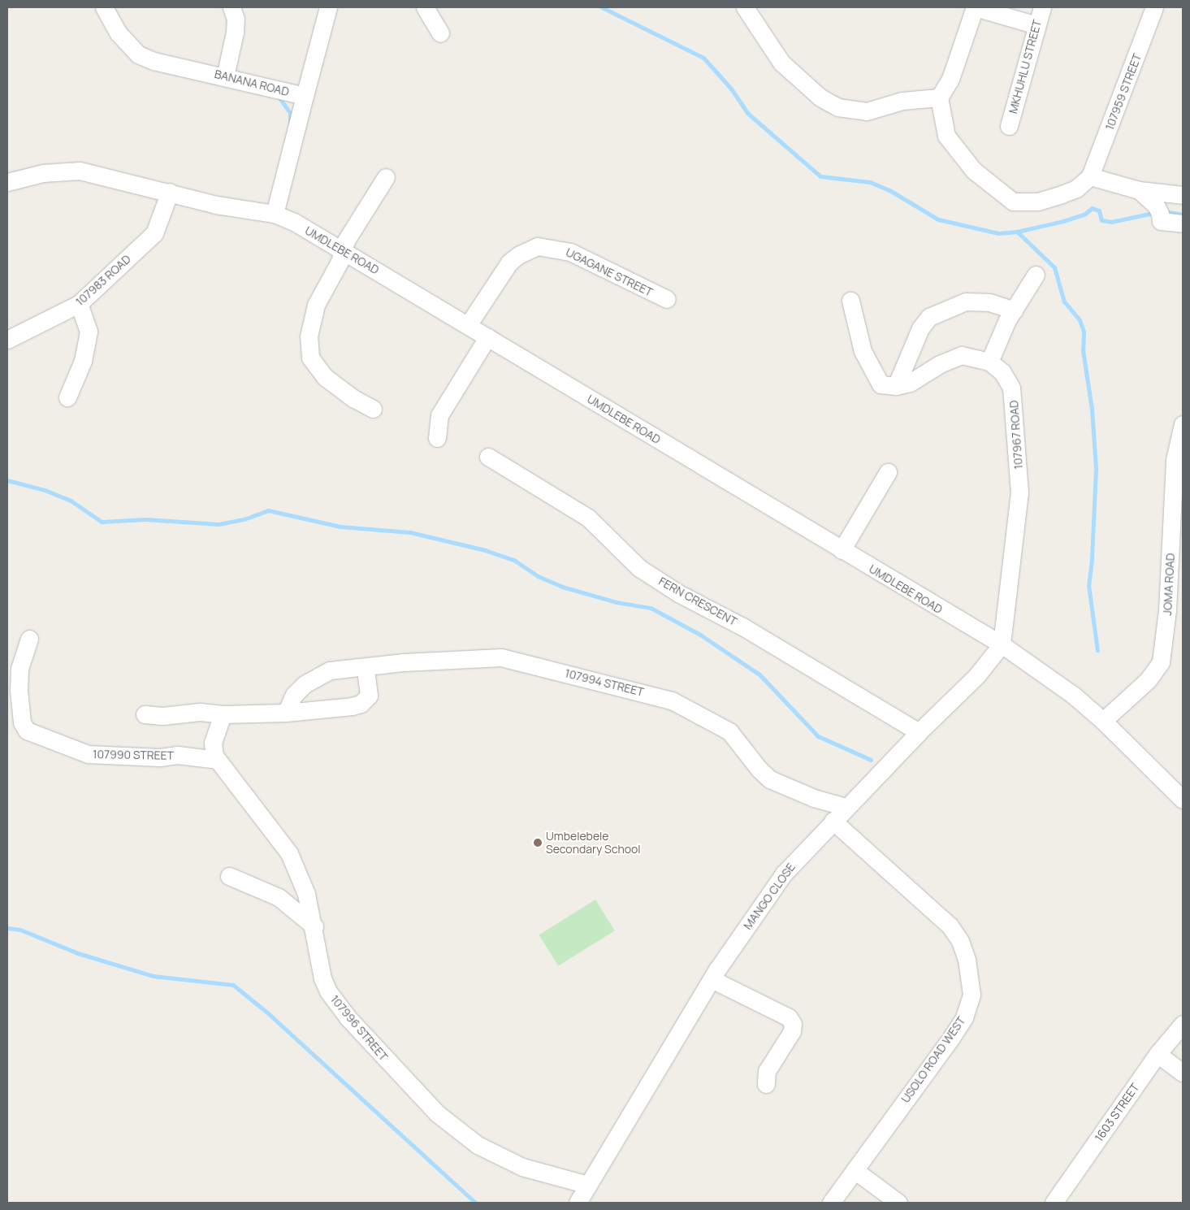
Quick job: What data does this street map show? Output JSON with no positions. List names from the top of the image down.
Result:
{
  "streets": {
    "street": [
      "MKHUHLU STREET",
      "BANANA ROAD",
      "107959 STREET",
      "UMDLEBE ROAD",
      "UGAGANE STREET",
      "107983 ROAD",
      "107967 ROAD",
      "JOMA ROAD",
      "FERN CRESCENT",
      "107994 STREET",
      "107990 STREET",
      "MANGO CLOSE",
      "107996 STREET",
      "USOLO ROAD WEST",
      "1603 STREET"
    ]
  },
  "crossings": [
    ["BANANA ROAD", "UMDLEBE ROAD"],
    ["UMDLEBE ROAD", "UGAGANE STREET"],
    ["UMDLEBE ROAD", "107983 ROAD"],
    ["UMDLEBE ROAD", "107967 ROAD"],
    ["UMDLEBE ROAD", "JOMA ROAD"],
    ["UMDLEBE ROAD", "MANGO CLOSE"],
    ["107967 ROAD", "MANGO CLOSE"],
    ["FERN CRESCENT", "MANGO CLOSE"],
    ["107994 STREET", "MANGO CLOSE"],
    ["107990 STREET", "107996 STREET"],
    ["MANGO CLOSE", "107996 STREET"],
    ["MANGO CLOSE", "USOLO ROAD WEST"]
  ],
  "places": ["Umbelebele Secondary School"]
}
